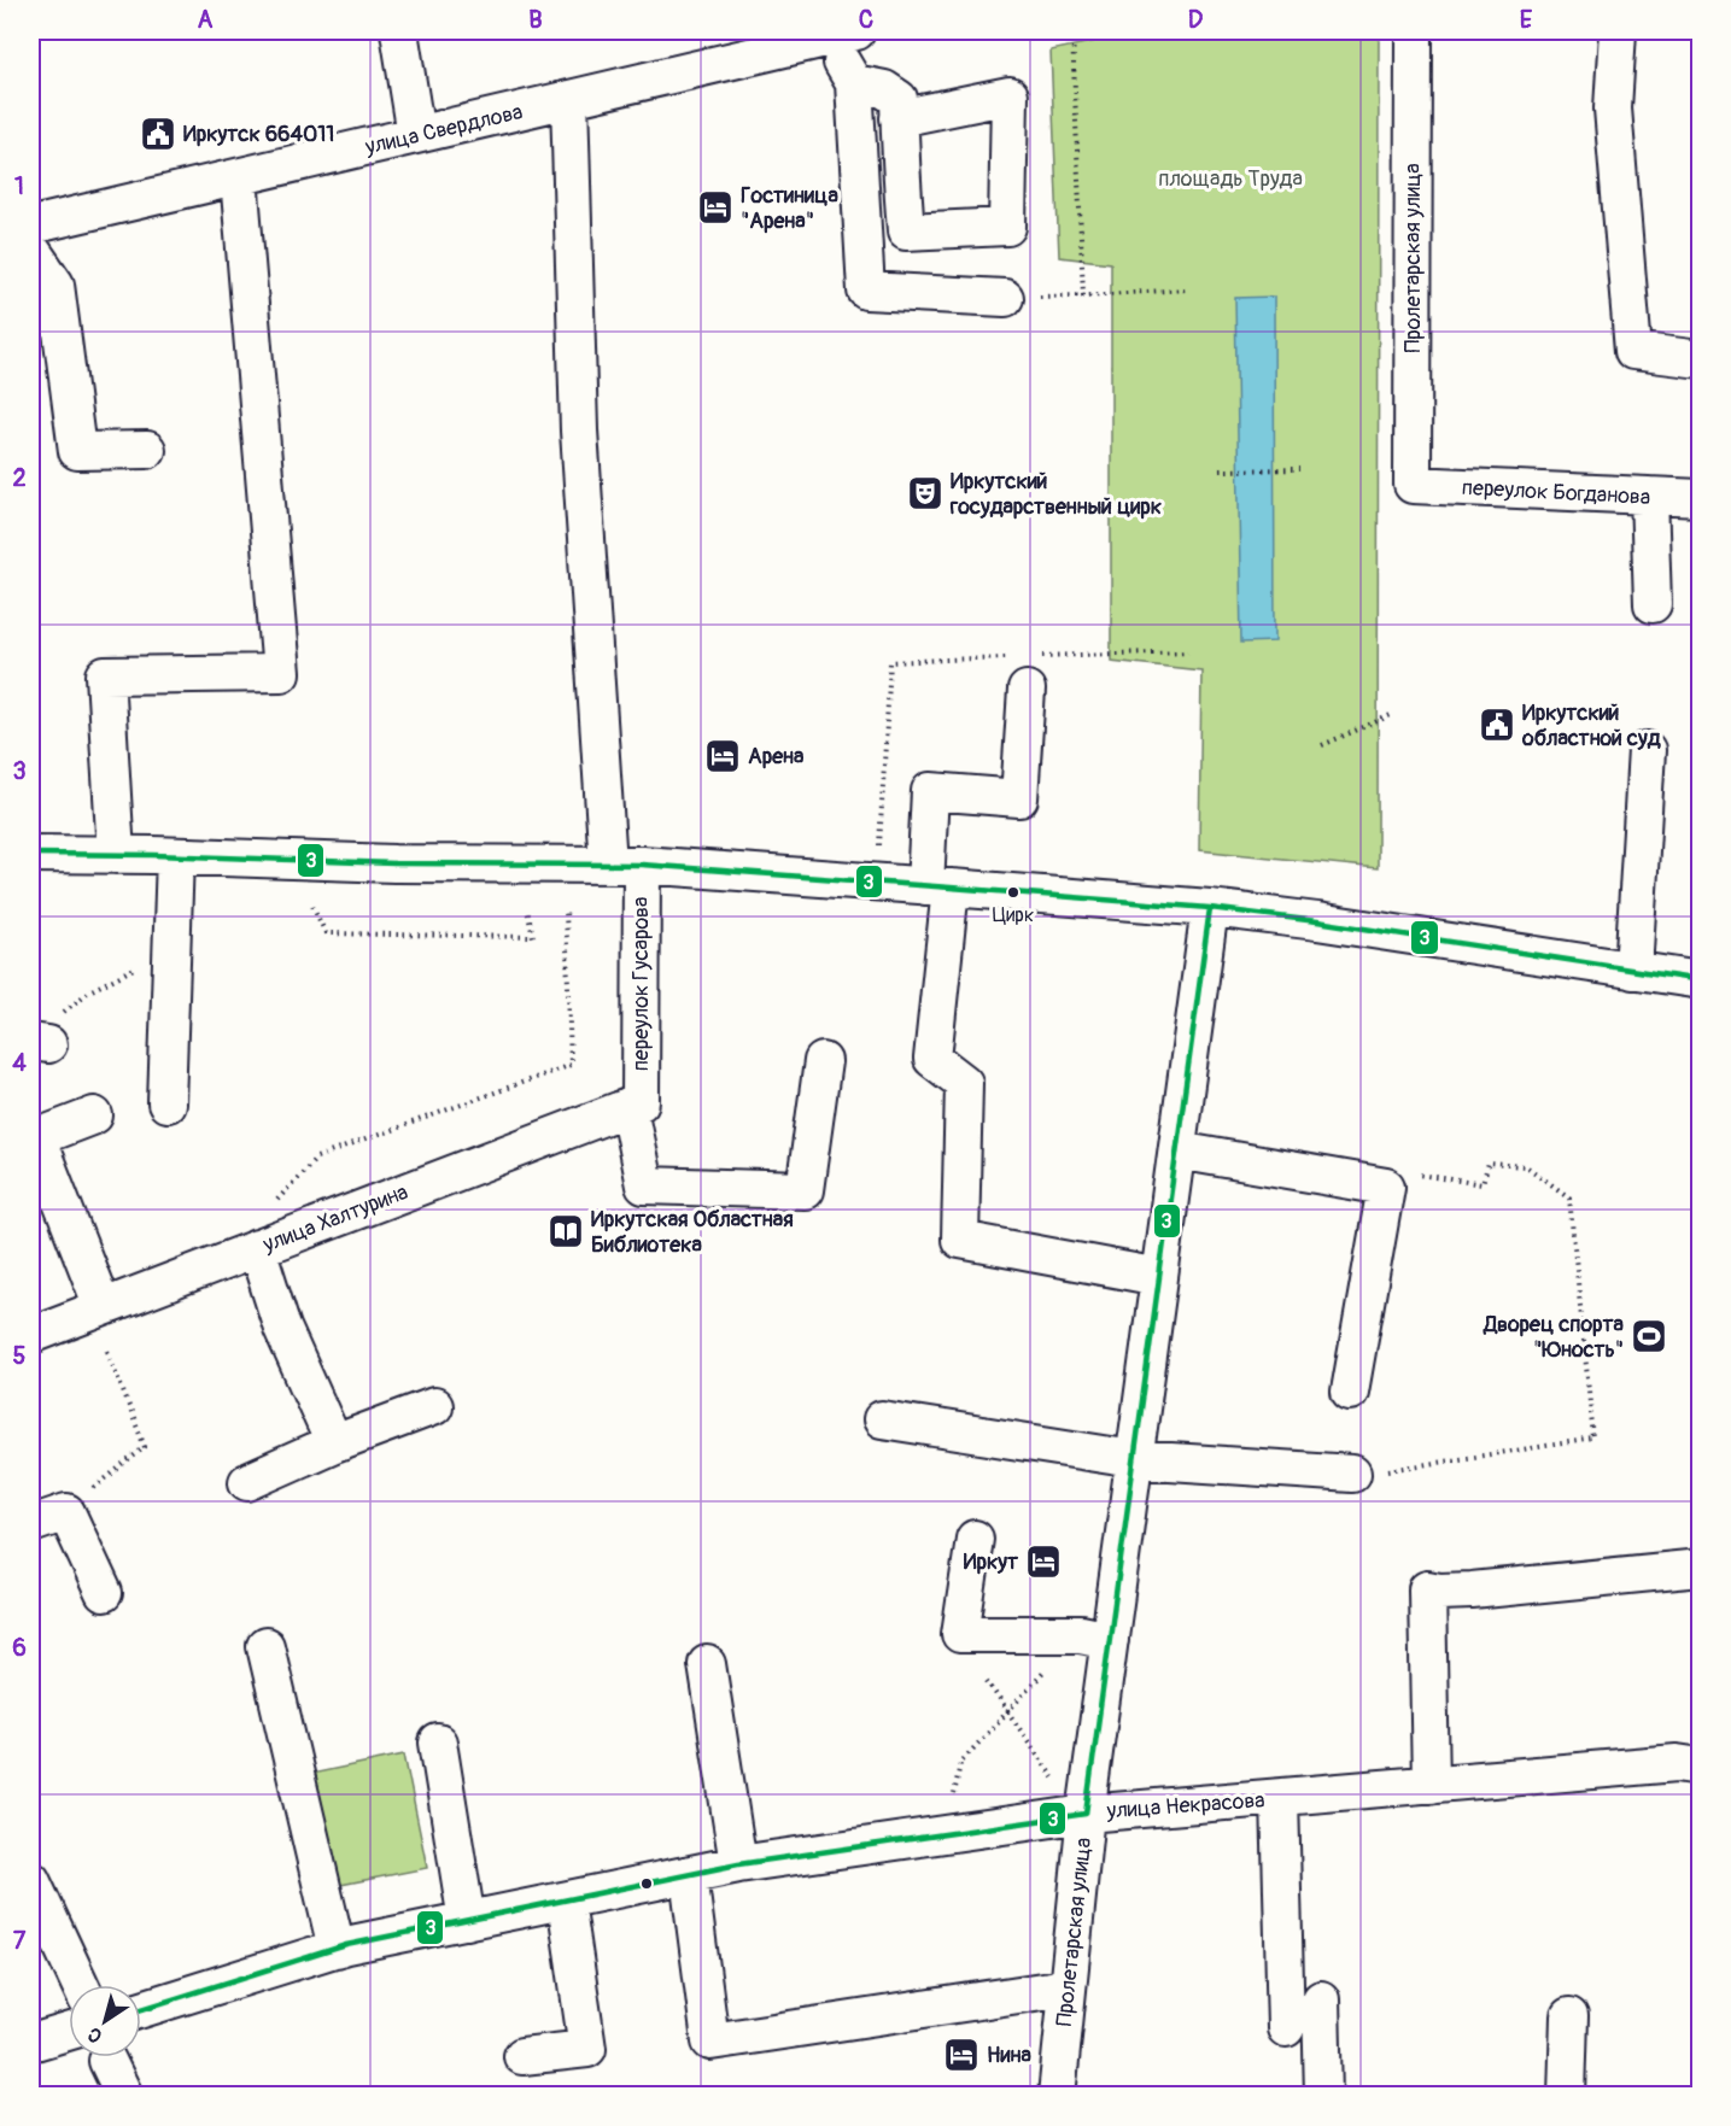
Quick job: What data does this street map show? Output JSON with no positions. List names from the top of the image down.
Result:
{
  "streets": {
    "street": [
      "улица Свердлова",
      "Пролетарская улица",
      "переулок Богданова",
      "переулок Гусарова",
      "улица Халтурина",
      "улица Некрасова"
    ]
  },
  "crossings": [
    ["улица Свердлова", "переулок Гусарова"],
    ["Пролетарская улица", "переулок Богданова"],
    ["Пролетарская улица", "улица Некрасова"],
    ["переулок Гусарова", "улица Халтурина"]
  ],
  "parks": ["площадь Труда"],
  "places": {
    "public building": ["Иркутск 664011", "Иркутский областной суд"],
    "hotel": [
      "Гостиница \"Арена\"",
      "Арена",
      "Иркут",
      "Нина"
    ],
    "theatre": ["Иркутский государственный цирк"],
    "other": ["Цирк"],
    "library": ["Иркутская Областная Библиотека"],
    "sports": ["Дворец спорта \"Юность\""]
  },
  "lines": ["transit line 3"],
  "north": "bottom left",
  "grid": {
    "columns": [
      "A",
      "B",
      "C",
      "D",
      "E"
    ],
    "rows": [
      "1",
      "2",
      "3",
      "4",
      "5",
      "6",
      "7"
    ]
  }
}
